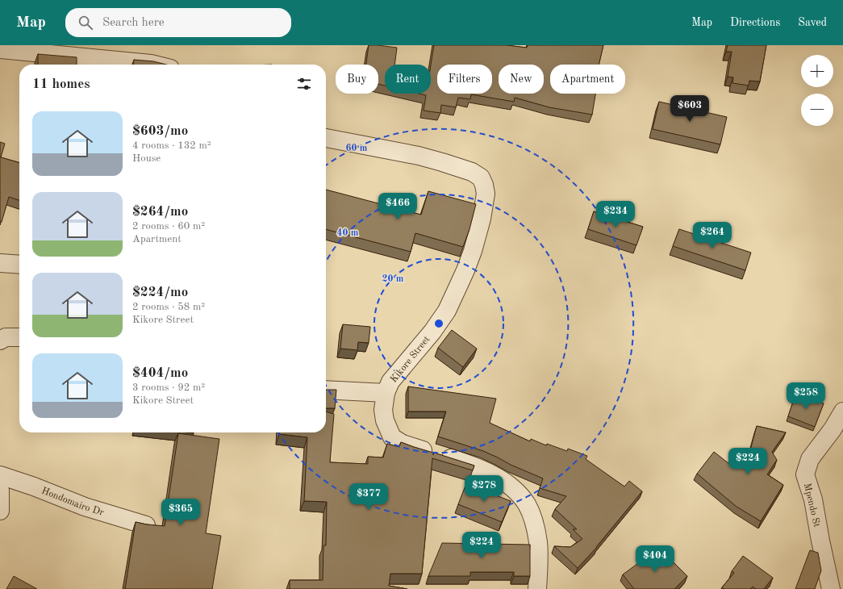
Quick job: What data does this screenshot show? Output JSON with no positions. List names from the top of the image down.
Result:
{
  "streets": {
    "street": ["Kikore Street", "Hondomairo Dr", "Mpendo St"]
  },
  "page": {
    "header": "Map",
    "search": "Search here",
    "nav": ["Map", "Directions", "Saved"],
    "map_buttons": ["+", "−"],
    "chip": [
      "Buy",
      "Rent",
      "Filters",
      "New",
      "Apartment"
    ],
    "heading": "11 homes",
    "price": [
      "$603",
      "$466",
      "$234",
      "$264",
      "$258",
      "$224",
      "$278",
      "$377",
      "$365",
      "$224",
      "$404"
    ],
    "list": [
      {
        "name": "$603/mo",
        "note": "4 rooms · 132 m² · House"
      },
      {
        "name": "$264/mo",
        "note": "2 rooms · 60 m² · Apartment"
      },
      {
        "name": "$224/mo",
        "note": "2 rooms · 58 m² · Kikore Street"
      },
      {
        "name": "$404/mo",
        "note": "3 rooms · 92 m² · Kikore Street"
      }
    ]
  },
  "rings": ["60 m", "40 m", "20 m"]
}
